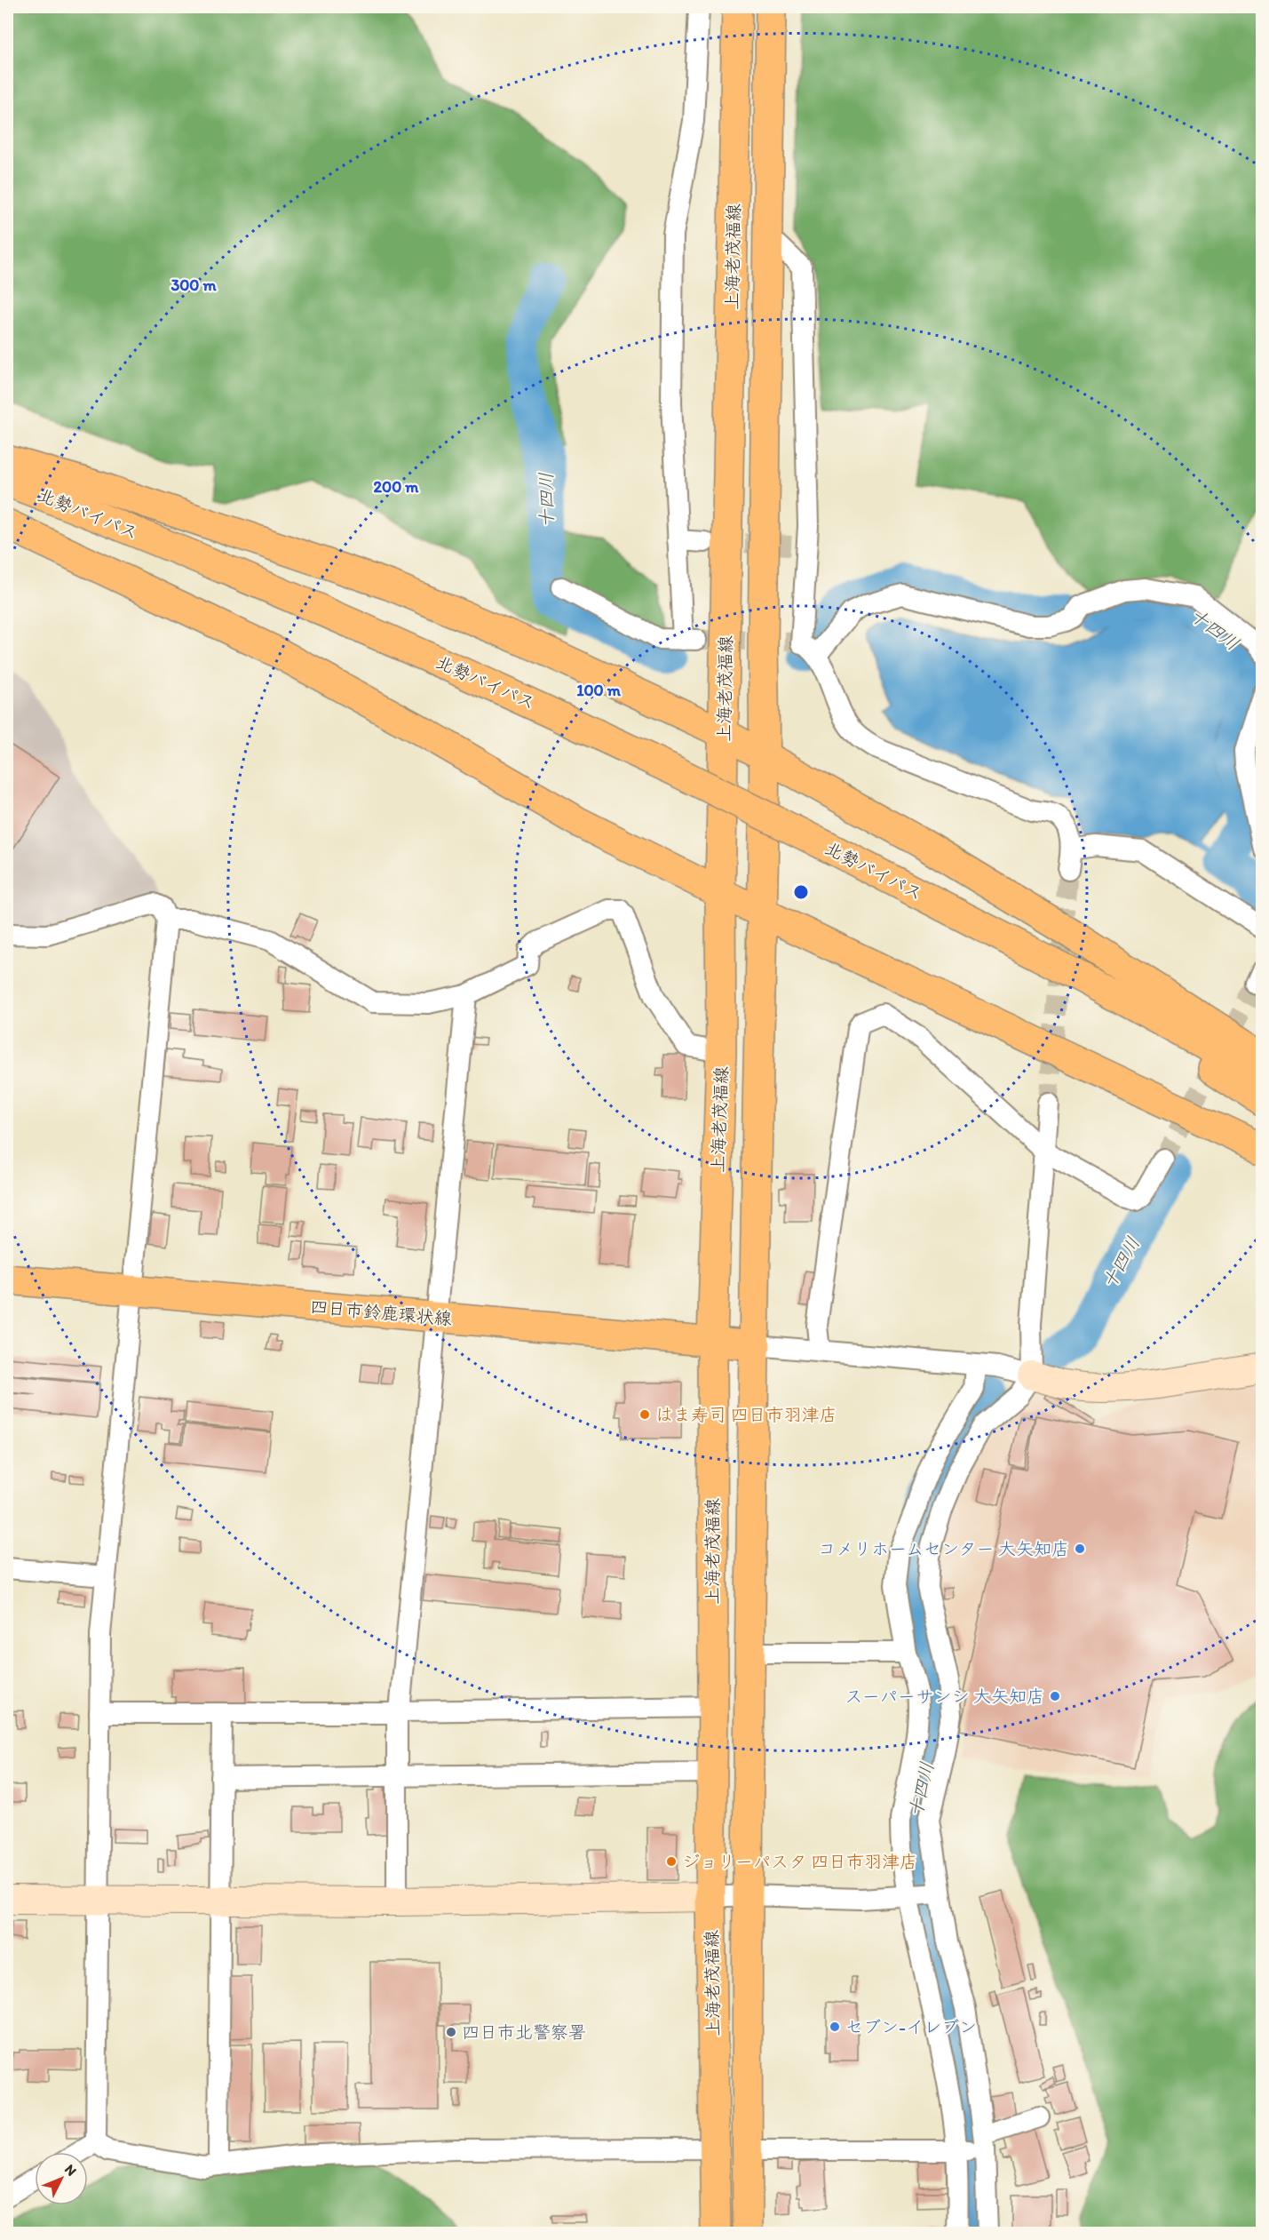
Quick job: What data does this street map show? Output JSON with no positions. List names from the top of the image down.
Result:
{
  "streets": {
    "main road": ["上海老茂福線", "北勢バイパス", "四日市鈴鹿環状線"]
  },
  "crossings": [
    ["上海老茂福線", "四日市鈴鹿環状線"]
  ],
  "water": ["十四川"],
  "places": [
    "はま寿司 四日市羽津店",
    "コメリホームセンター 大矢知店",
    "スーパーサンシ 大矢知店",
    "ジョリーパスタ 四日市羽津店",
    "セブン-イレブン",
    "四日市北警察署"
  ],
  "north": "top right",
  "rings": ["300 m", "200 m", "100 m"]
}
